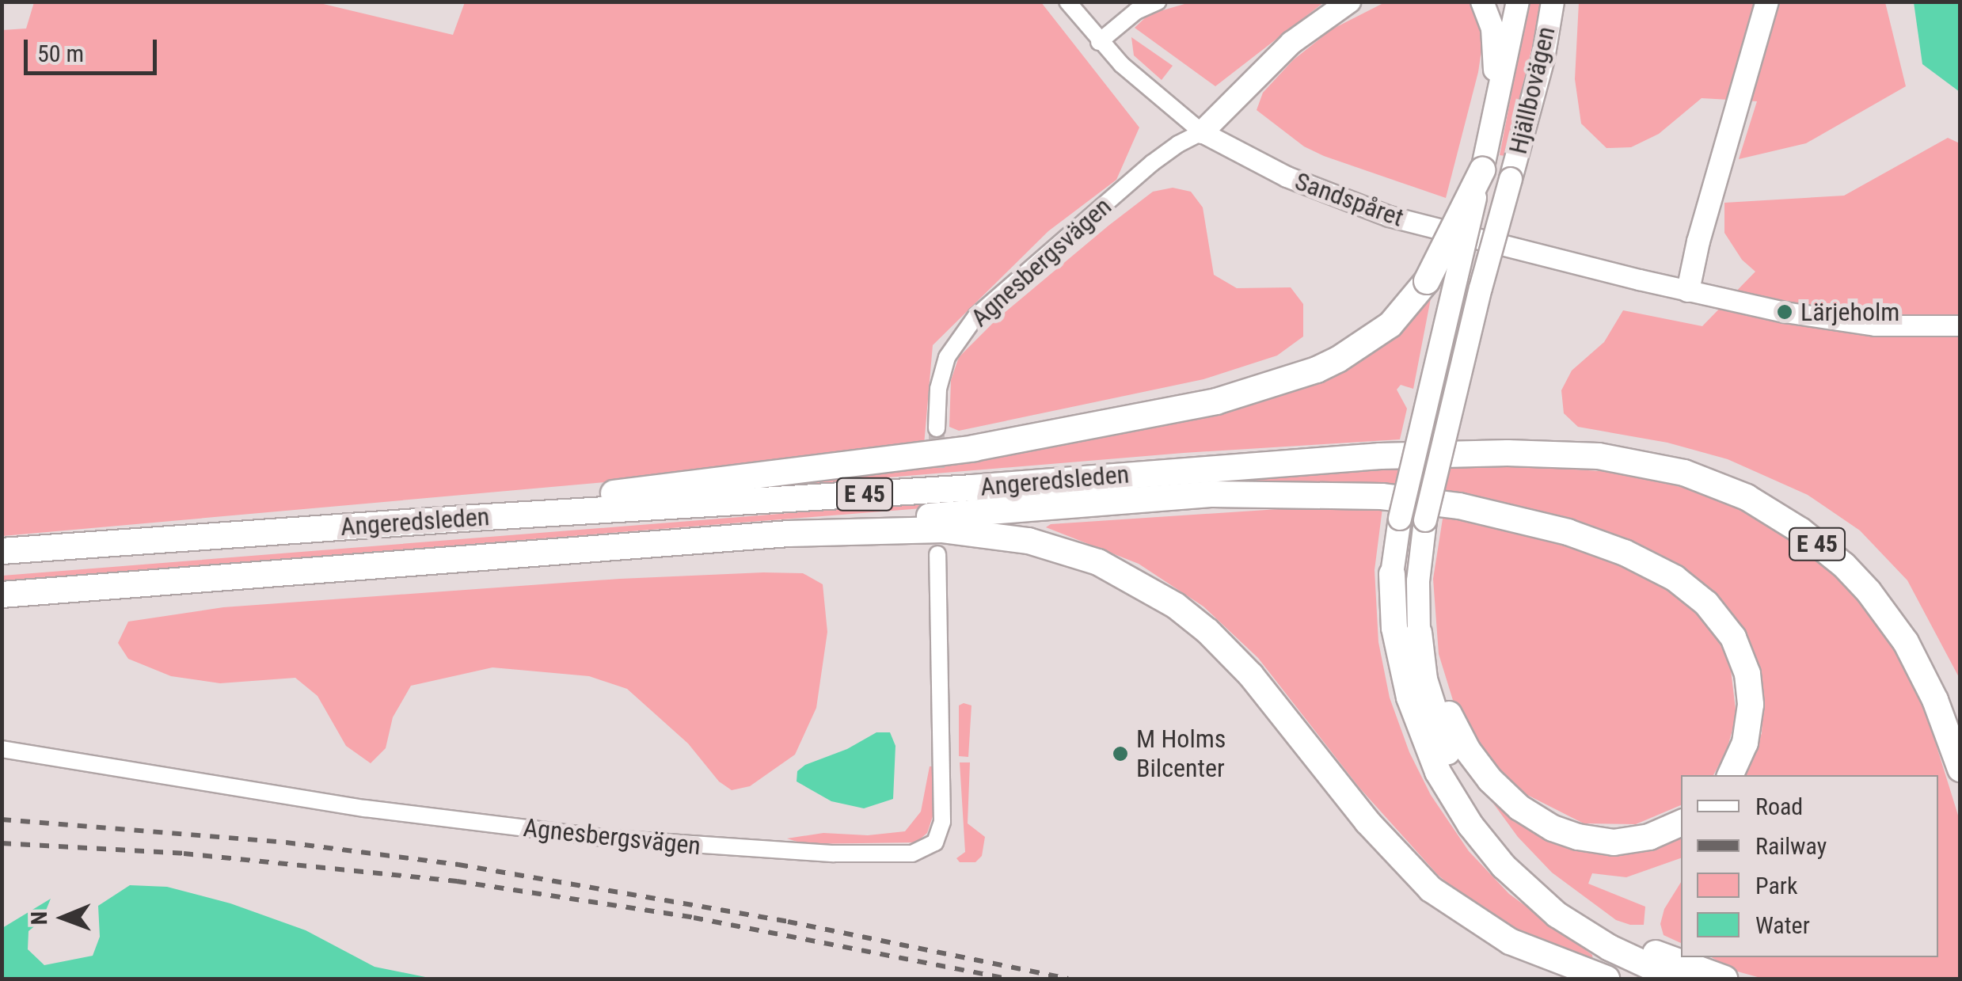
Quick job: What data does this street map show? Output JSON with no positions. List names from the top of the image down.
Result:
{
  "streets": {
    "highway": ["Angeredsleden", "E 45"],
    "main road": ["Hjällbovägen"],
    "street": ["Sandspåret", "Agnesbergsvägen"]
  },
  "crossings": [
    ["Sandspåret", "Agnesbergsvägen"]
  ],
  "places": ["Lärjeholm", "M Holms Bilcenter"],
  "legend": [
    "Road",
    "Railway",
    "Park",
    "Water"
  ],
  "scale_bar": "50 m",
  "north": "left"
}
